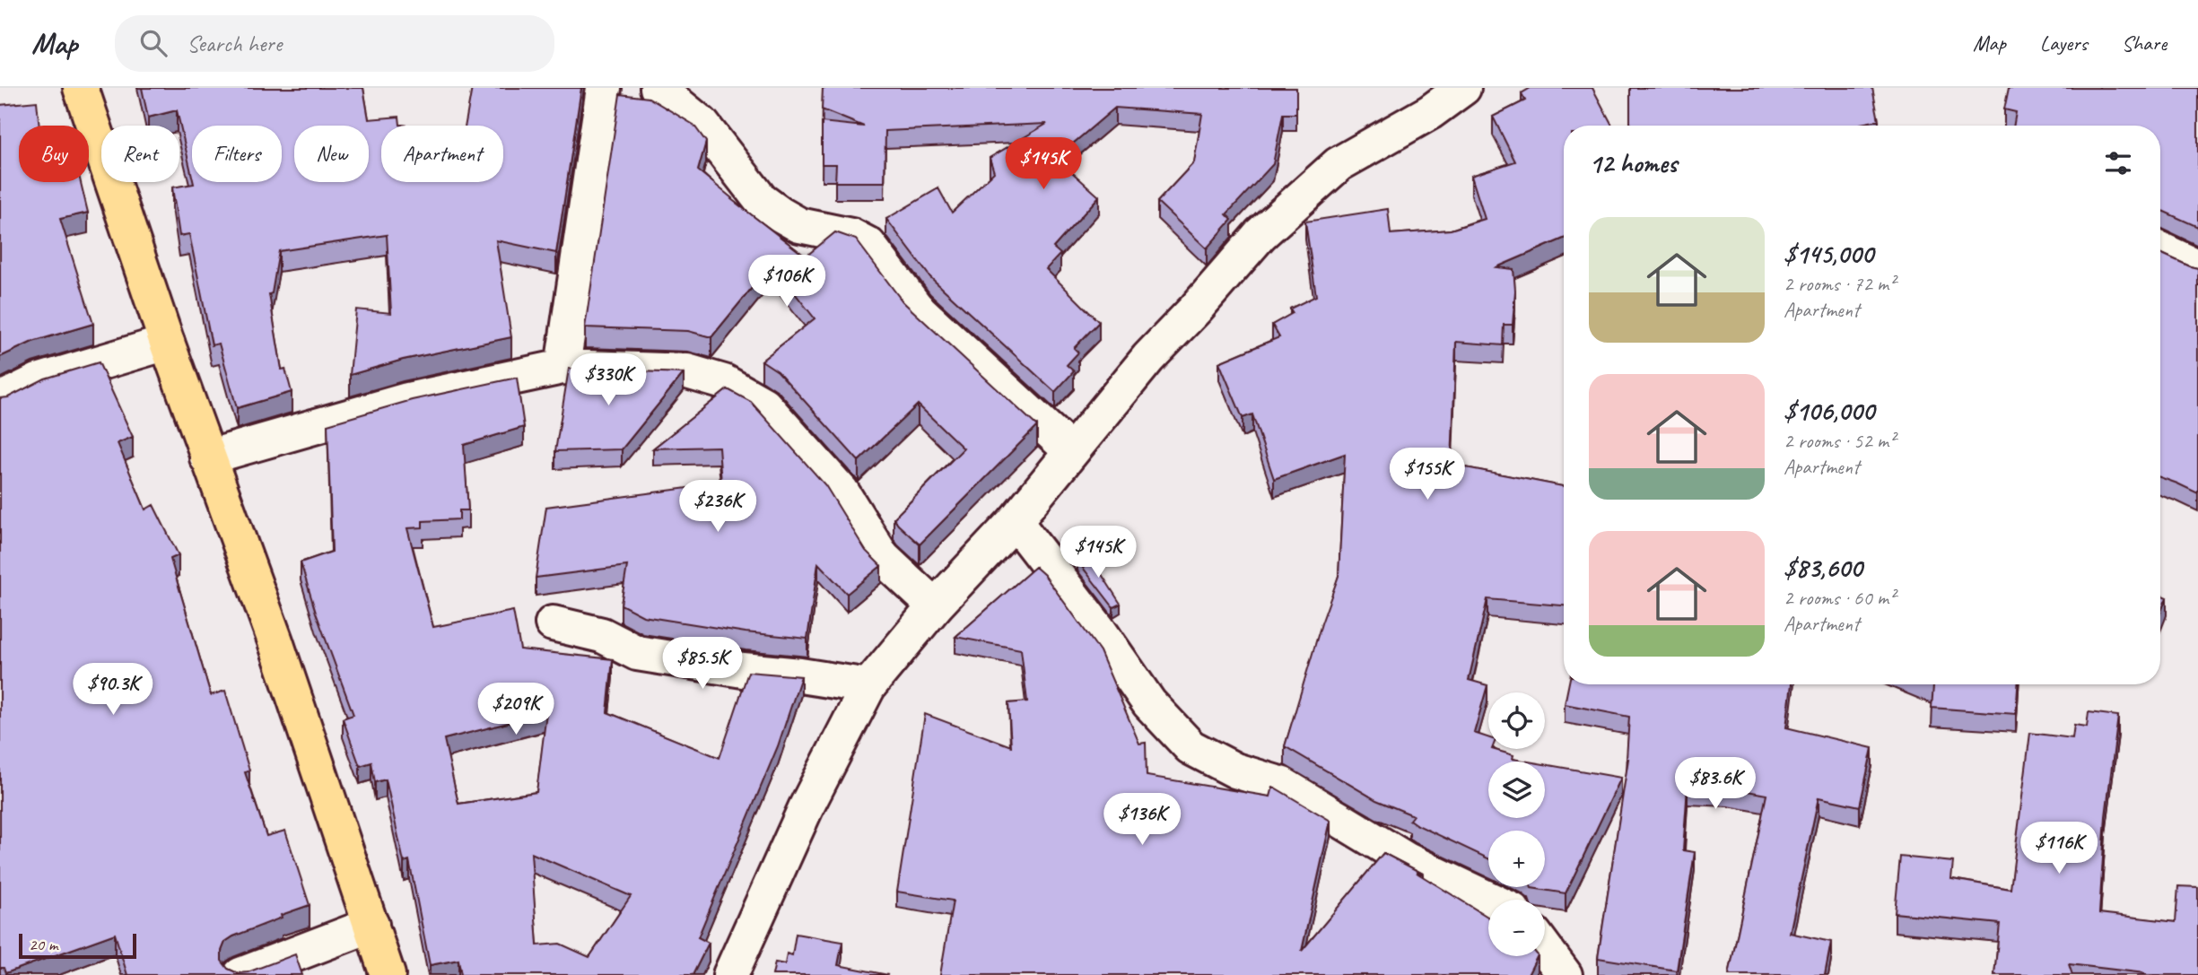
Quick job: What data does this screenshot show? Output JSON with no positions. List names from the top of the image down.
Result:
{
  "scale_bar": "20 m",
  "page": {
    "header": "Map",
    "search": "Search here",
    "nav": ["Map", "Layers", "Share"],
    "chip": [
      "Buy",
      "Rent",
      "Filters",
      "New",
      "Apartment"
    ],
    "heading": "12 homes",
    "price": [
      "$145K",
      "$106K",
      "$330K",
      "$155K",
      "$236K",
      "$145K",
      "$85.5K",
      "$90.3K",
      "$209K",
      "$83.6K",
      "$136K",
      "$116K"
    ],
    "list": [
      {
        "name": "$145,000",
        "note": "2 rooms · 72 m² · Apartment"
      },
      {
        "name": "$106,000",
        "note": "2 rooms · 52 m² · Apartment"
      },
      {
        "name": "$83,600",
        "note": "2 rooms · 60 m² · Apartment"
      }
    ],
    "map_buttons": ["+", "−"],
    "scale": "20 m"
  }
}
